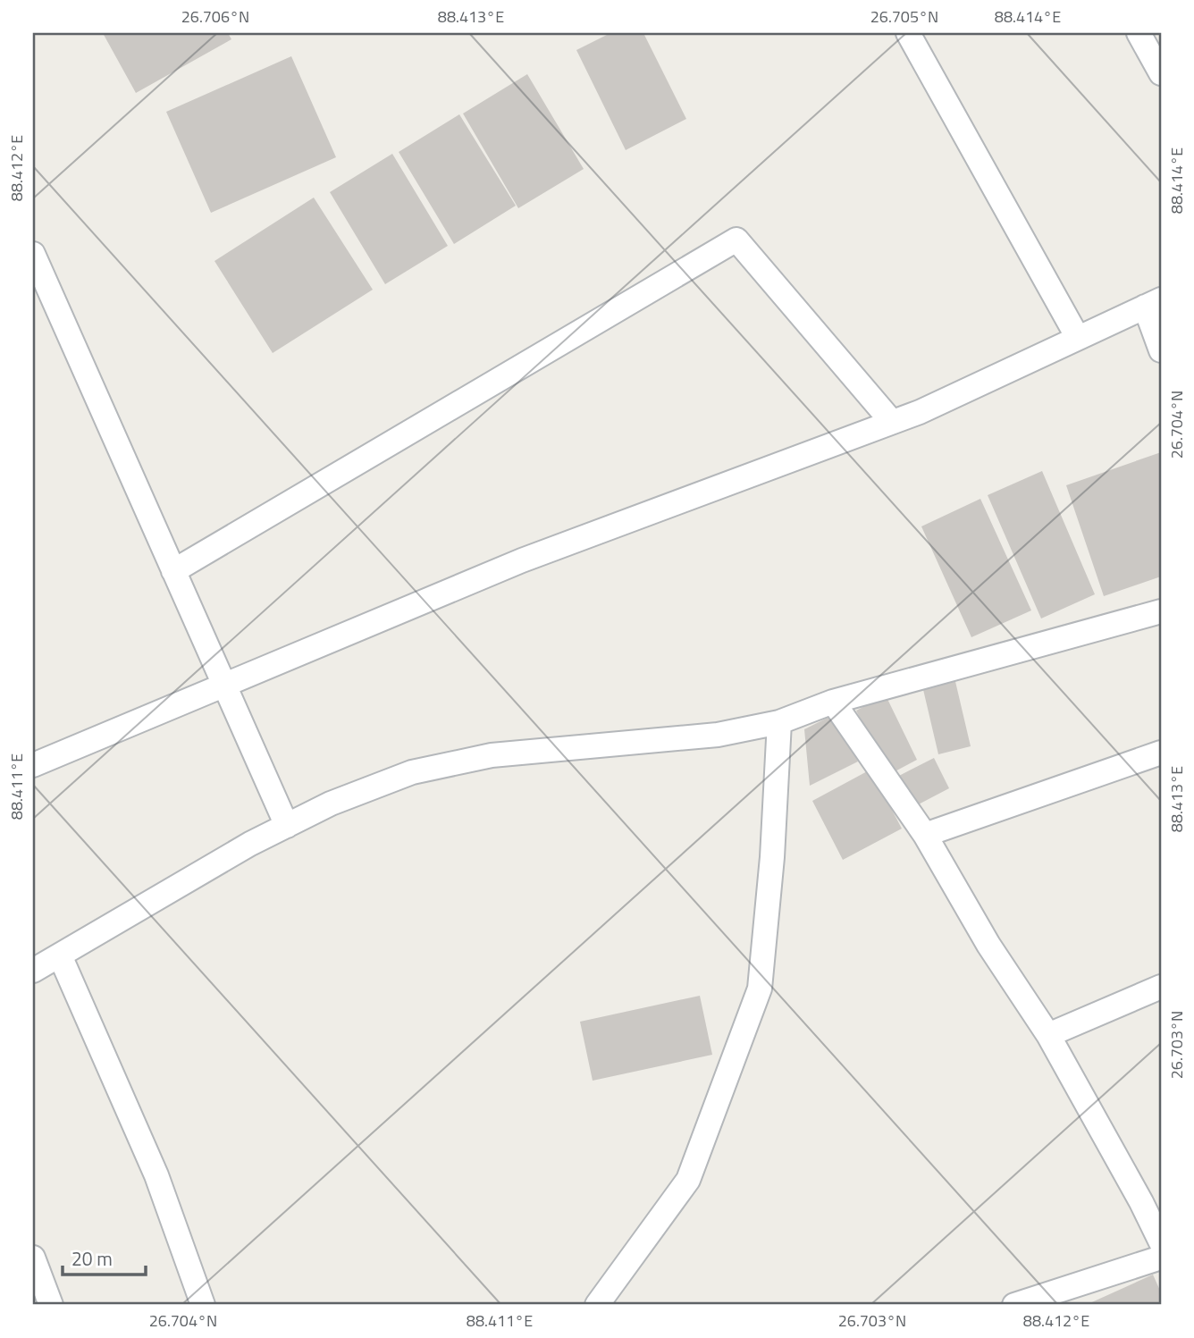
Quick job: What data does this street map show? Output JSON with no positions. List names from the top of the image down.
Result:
{
  "scale_bar": "20 m",
  "coordinates": [
    "26.706°N",
    "88.413°E",
    "26.705°N",
    "88.414°E",
    "88.412°E",
    "26.704°N",
    "88.411°E",
    "26.703°N"
  ]
}
